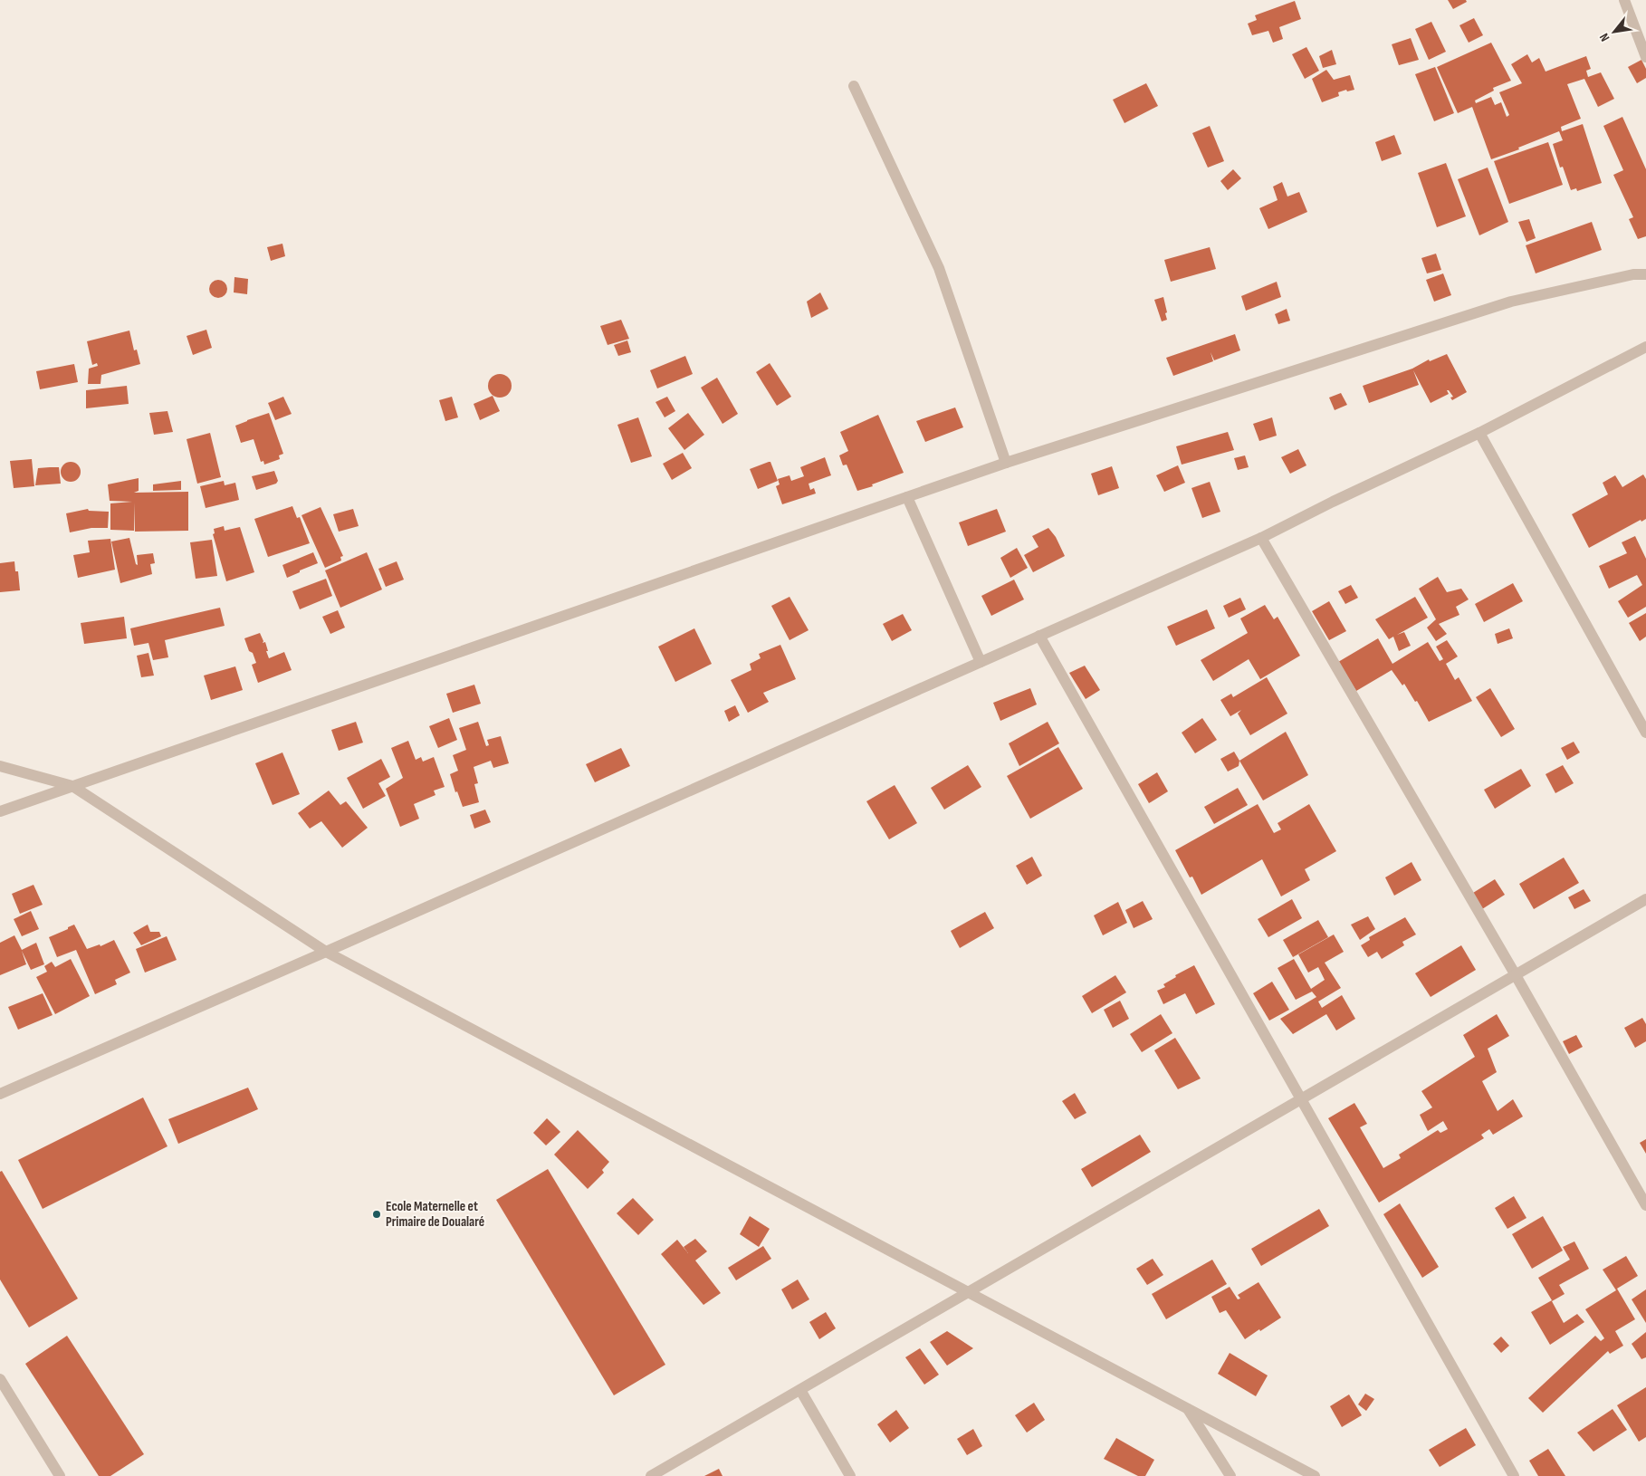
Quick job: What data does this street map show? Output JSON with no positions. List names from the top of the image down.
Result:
{
  "places": ["Ecole Maternelle et Primaire de Doualaré"],
  "north": "bottom left"
}
